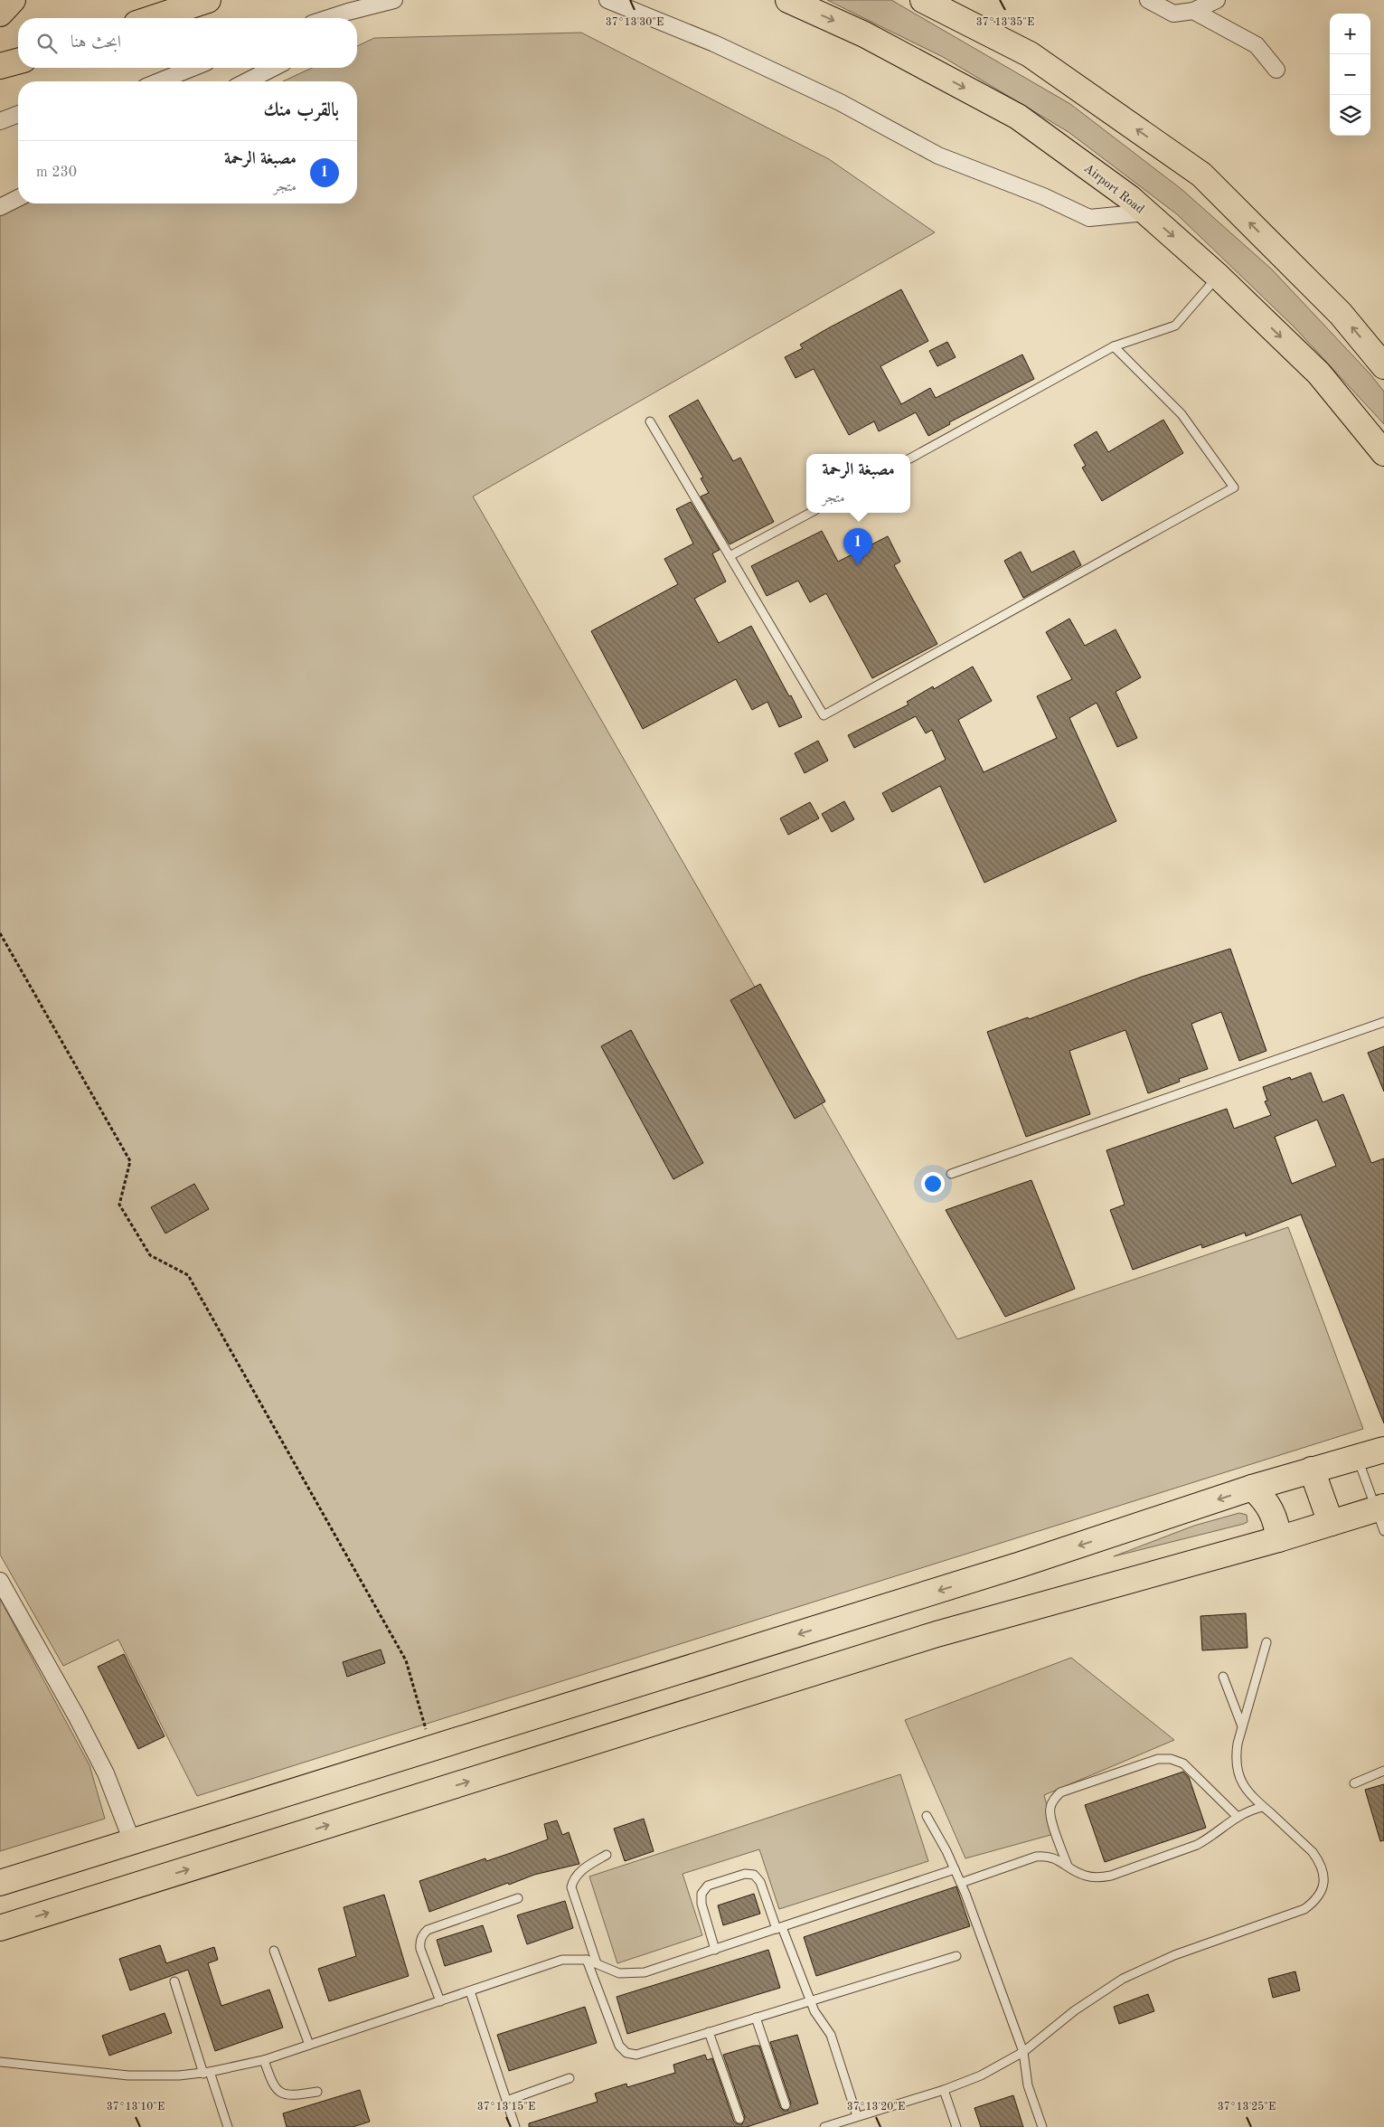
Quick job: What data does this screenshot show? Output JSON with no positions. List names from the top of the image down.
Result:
{
  "streets": {
    "main road": ["Airport Road"]
  },
  "page": {
    "map_buttons": ["+", "−"],
    "search": "ابحث هنا",
    "heading": "بالقرب منك",
    "list": [
      {
        "mark": "1",
        "name": "مصبغة الرحمة",
        "note": "متجر",
        "value": "230 m"
      }
    ],
    "popup": ["مصبغة الرحمة", "متجر"],
    "pins": "1"
  },
  "coordinates": [
    "37°13'30\"E",
    "37°13'35\"E",
    "37°13'10\"E",
    "37°13'15\"E",
    "37°13'20\"E",
    "37°13'25\"E"
  ]
}
